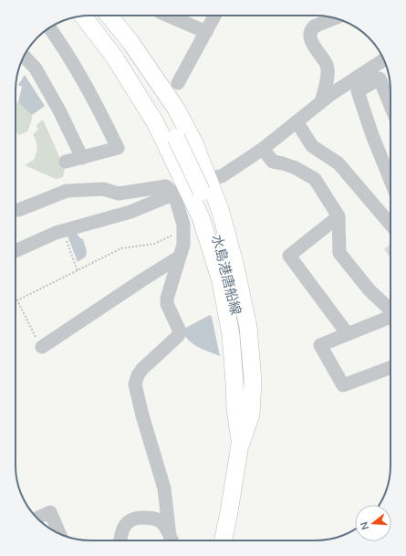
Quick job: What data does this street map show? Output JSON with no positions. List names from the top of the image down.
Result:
{
  "streets": {
    "main road": ["水島港唐船線"]
  },
  "north": "left"
}
